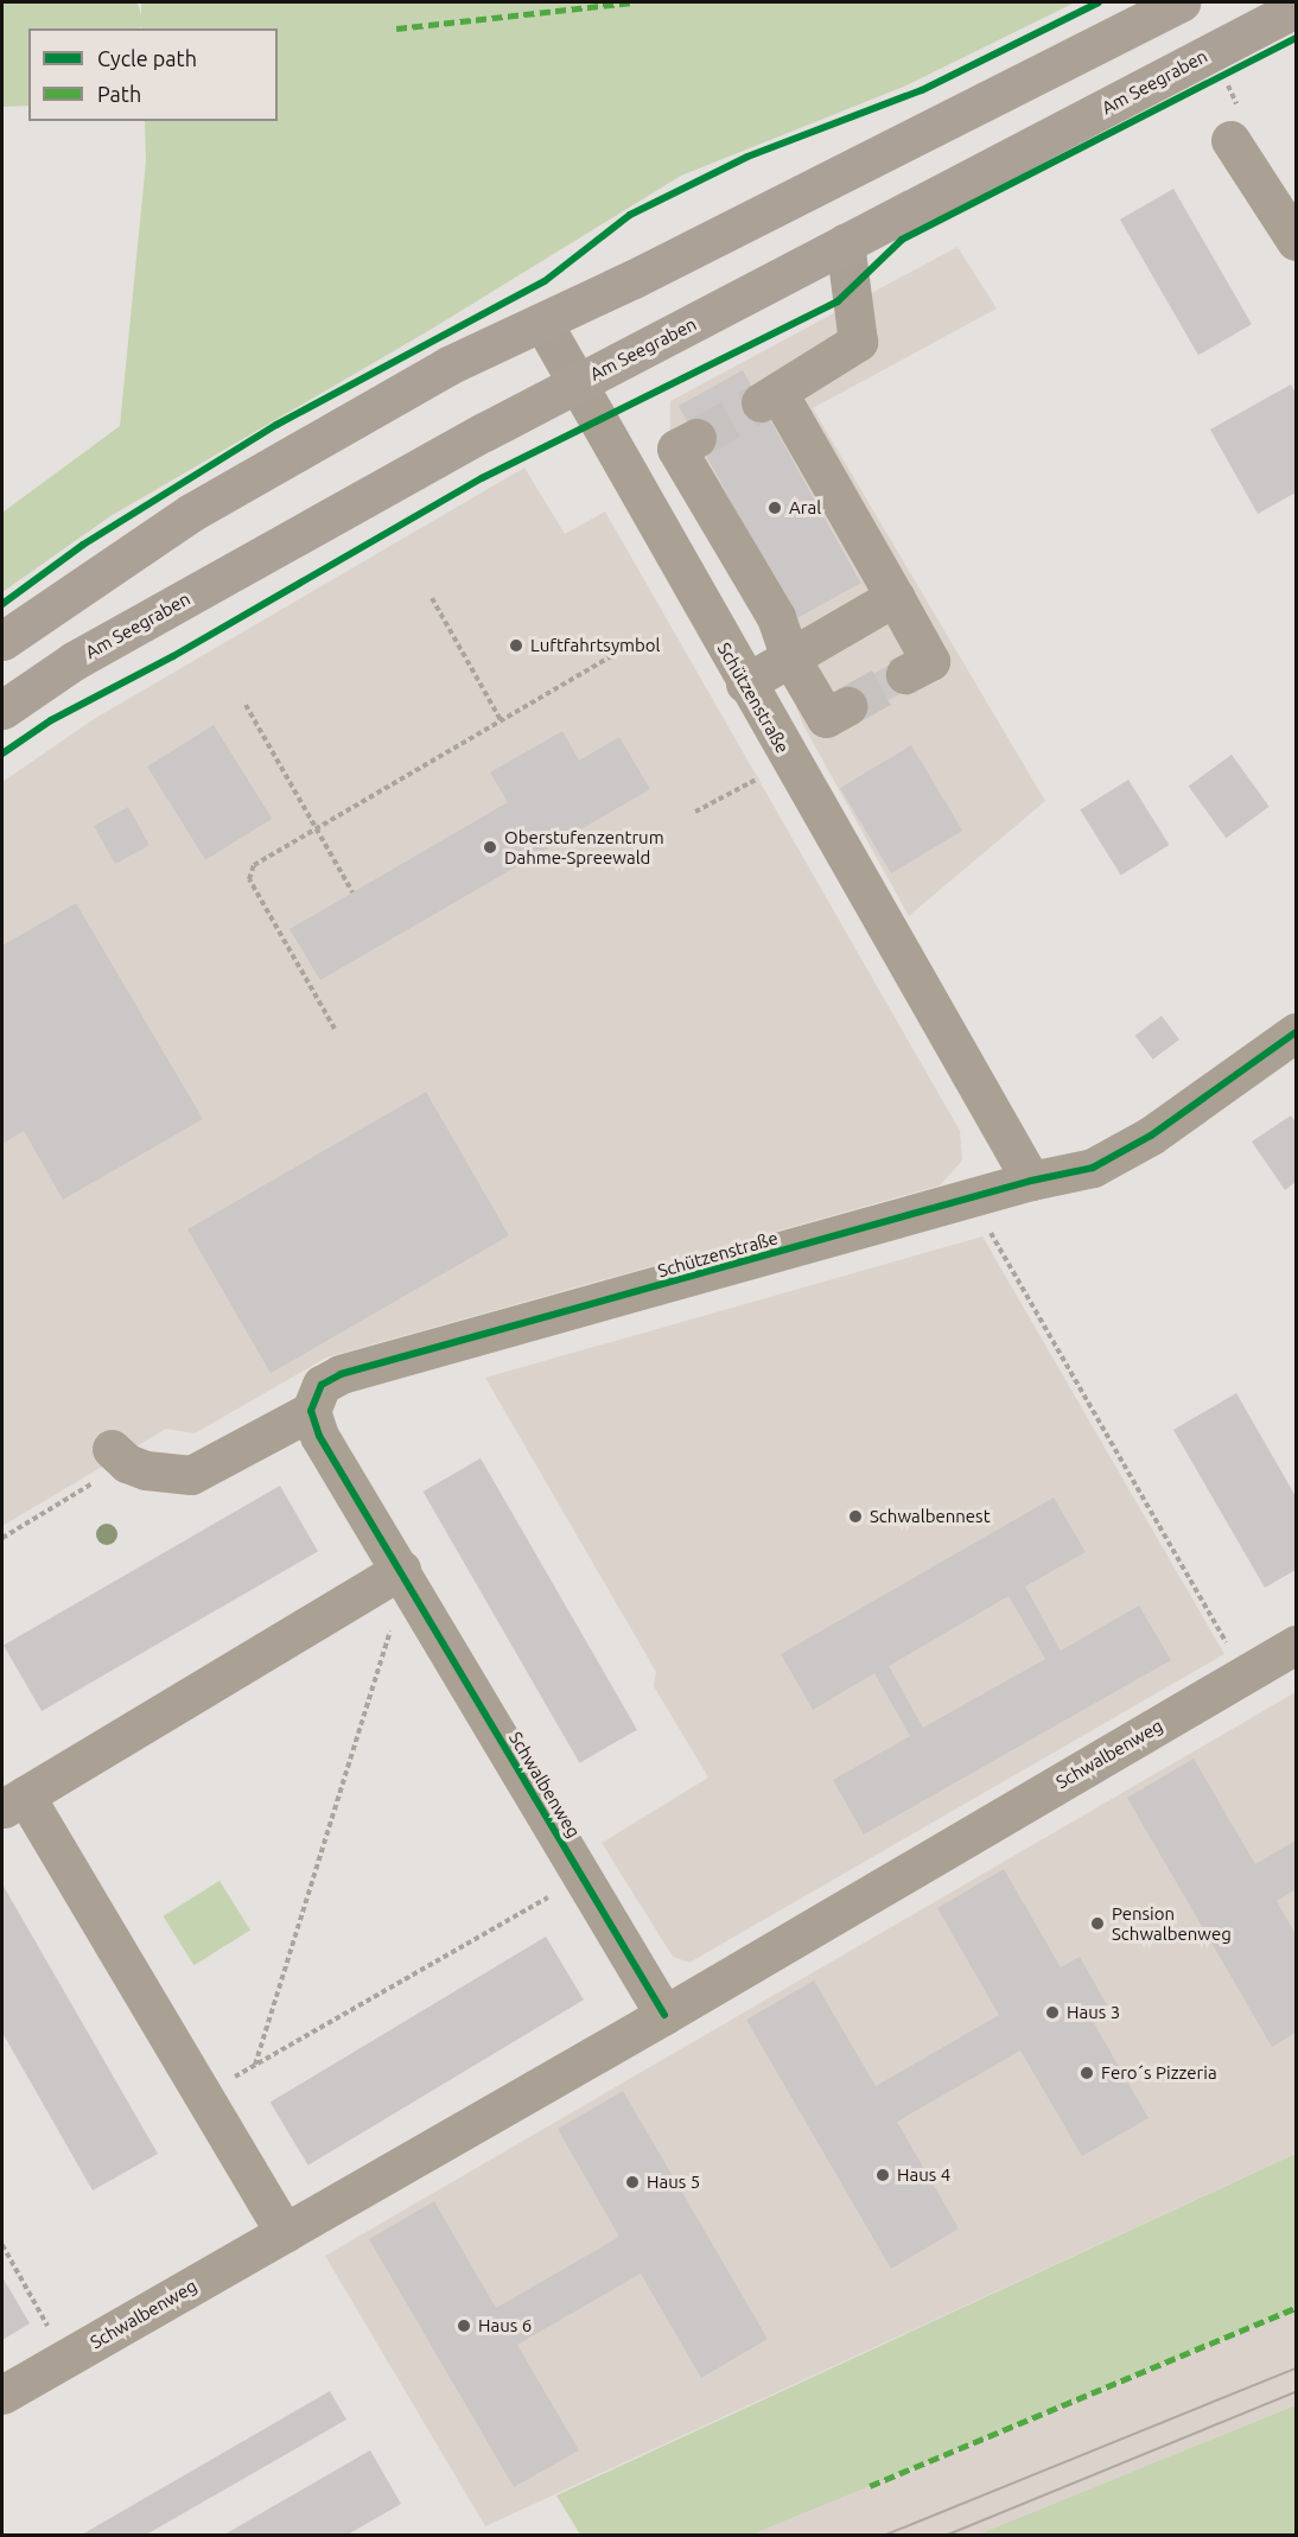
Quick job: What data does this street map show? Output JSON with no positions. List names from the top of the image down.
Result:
{
  "streets": {
    "main road": ["Am Seegraben"],
    "street": ["Schützenstraße", "Schwalbenweg"]
  },
  "crossings": [
    ["Am Seegraben", "Schützenstraße"]
  ],
  "places": [
    "Aral",
    "Luftfahrtsymbol",
    "Oberstufenzentrum Dahme-Spreewald",
    "Schwalbennest",
    "Pension Schwalbenweg",
    "Haus 3",
    "Fero´s Pizzeria",
    "Haus 4",
    "Haus 5",
    "Haus 6"
  ],
  "legend": ["Cycle path", "Path"]
}
